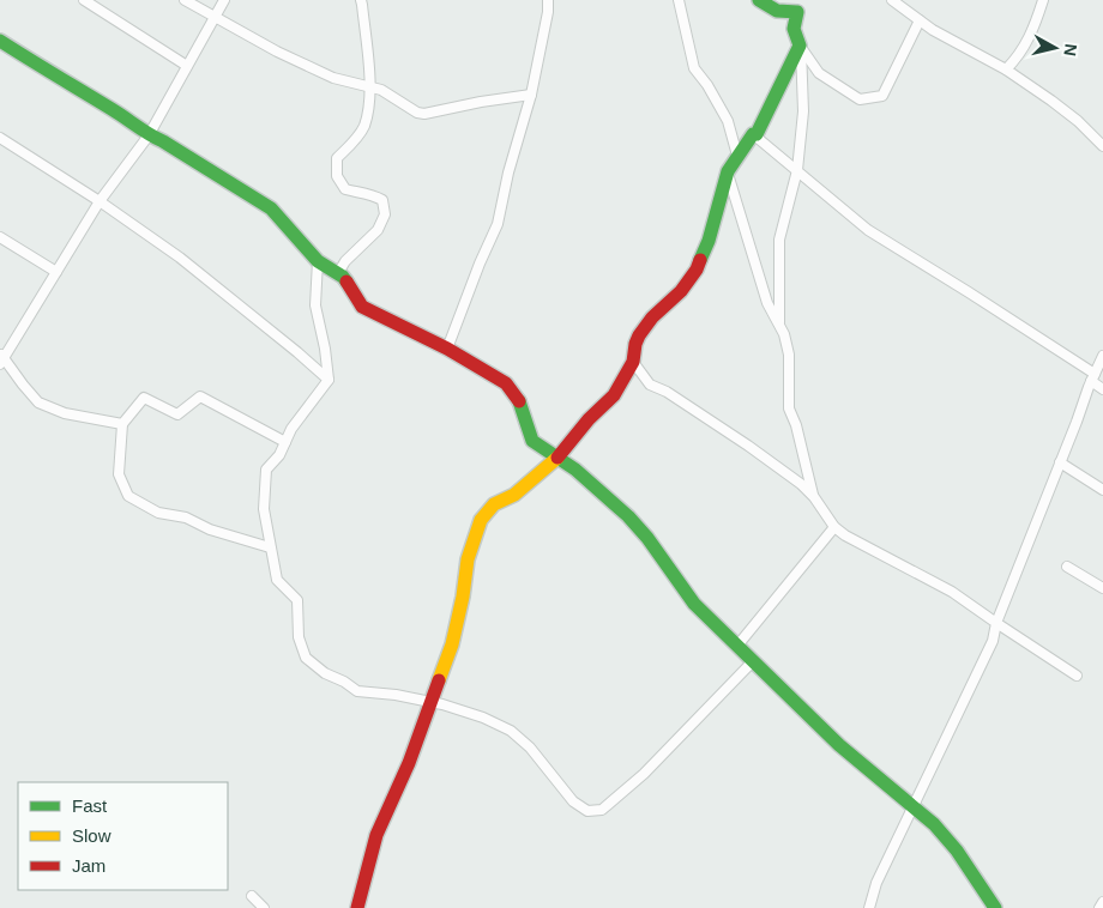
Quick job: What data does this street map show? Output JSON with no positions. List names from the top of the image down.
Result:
{
  "legend": ["Fast", "Slow", "Jam"],
  "north": "right"
}
